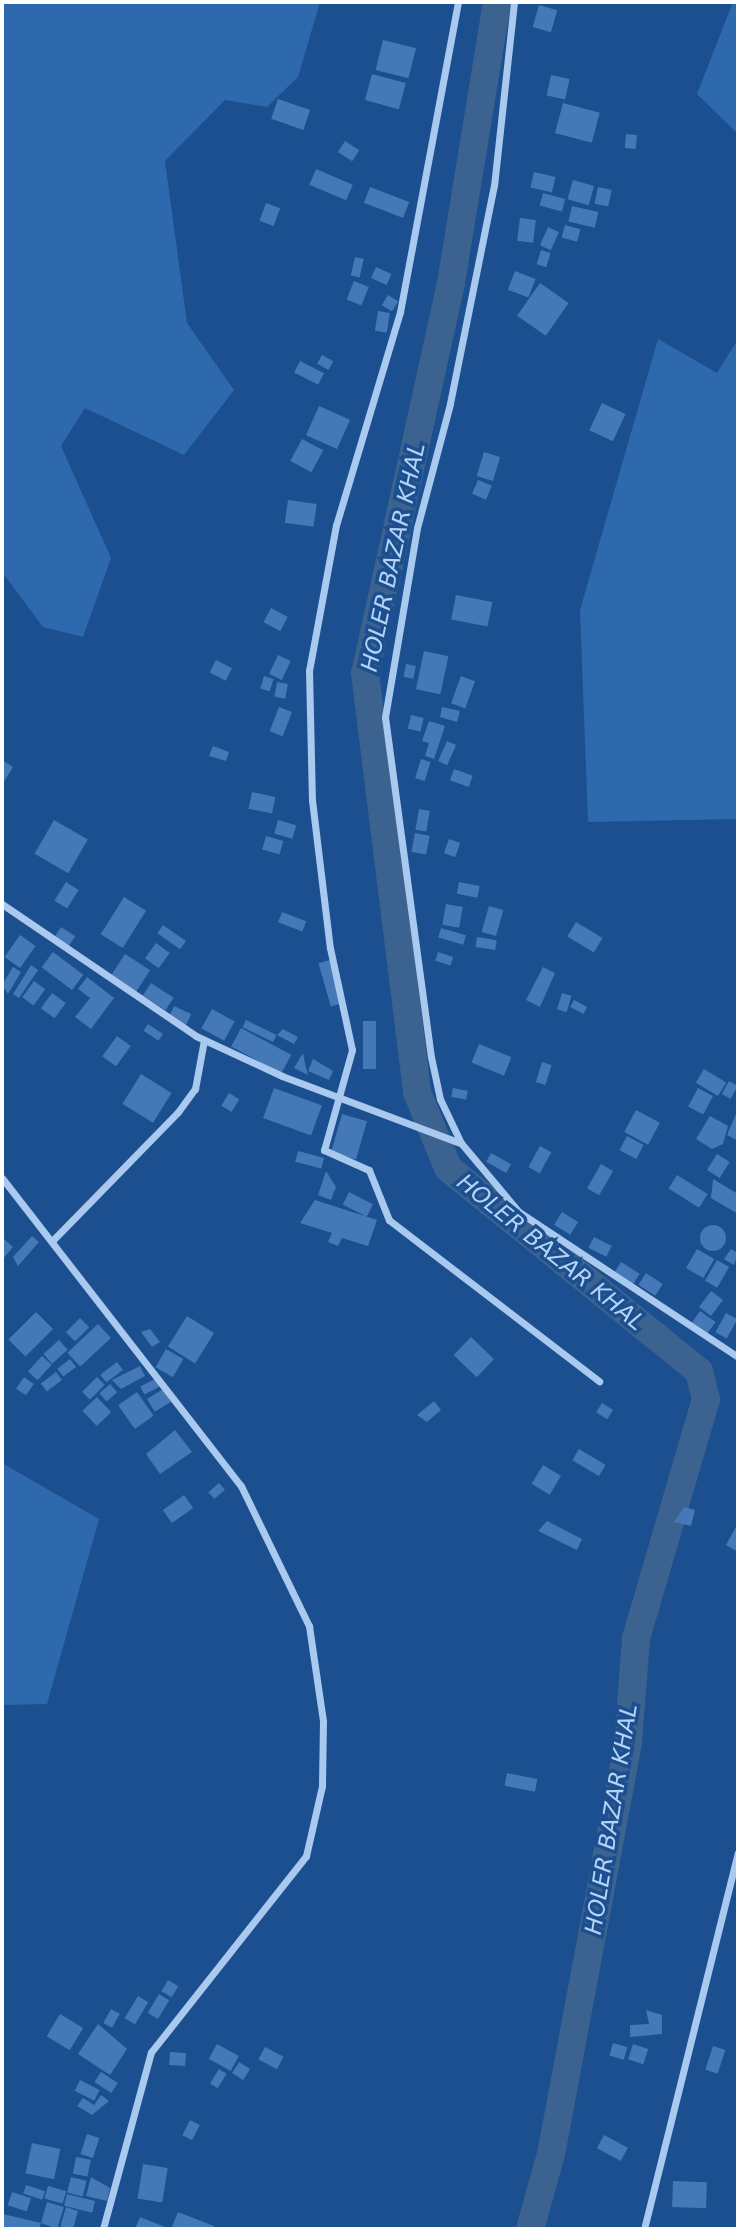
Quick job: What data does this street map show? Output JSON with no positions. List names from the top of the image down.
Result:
{
  "water": ["HOLER BAZAR KHAL"]
}
